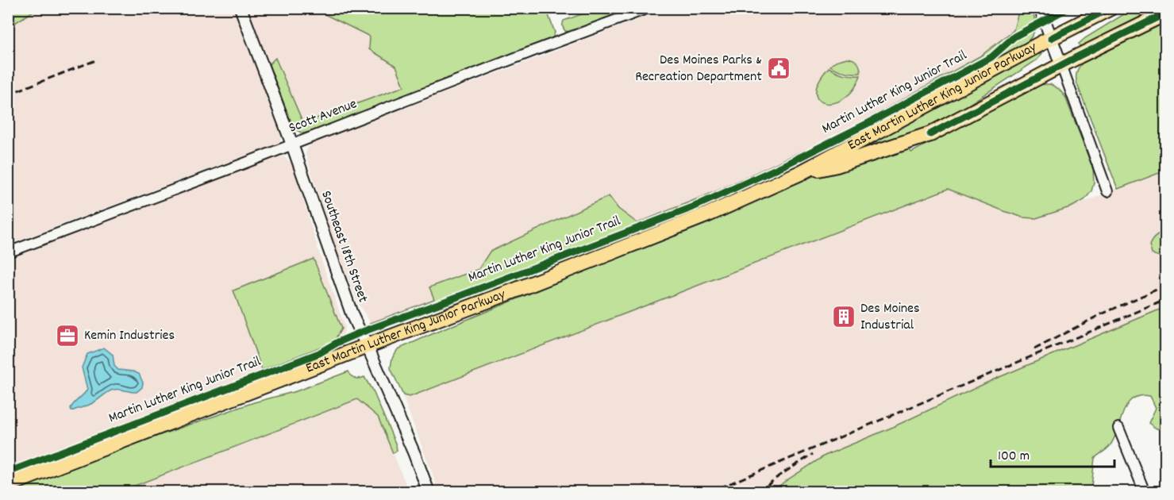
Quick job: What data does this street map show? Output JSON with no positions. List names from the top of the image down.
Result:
{
  "streets": {
    "main road": ["East Martin Luther King Junior Parkway"],
    "street": ["Scott Avenue", "Southeast 18th Street"],
    "cycle path": ["Martin Luther King Junior Trail"]
  },
  "crossings": [
    ["East Martin Luther King Junior Parkway", "Southeast 18th Street"],
    ["Scott Avenue", "Southeast 18th Street"]
  ],
  "places": {
    "public building": ["Des Moines Parks & Recreation Department"],
    "building": ["Des Moines Industrial"],
    "office": ["Kemin Industries"]
  },
  "scale_bar": "100 m"
}
